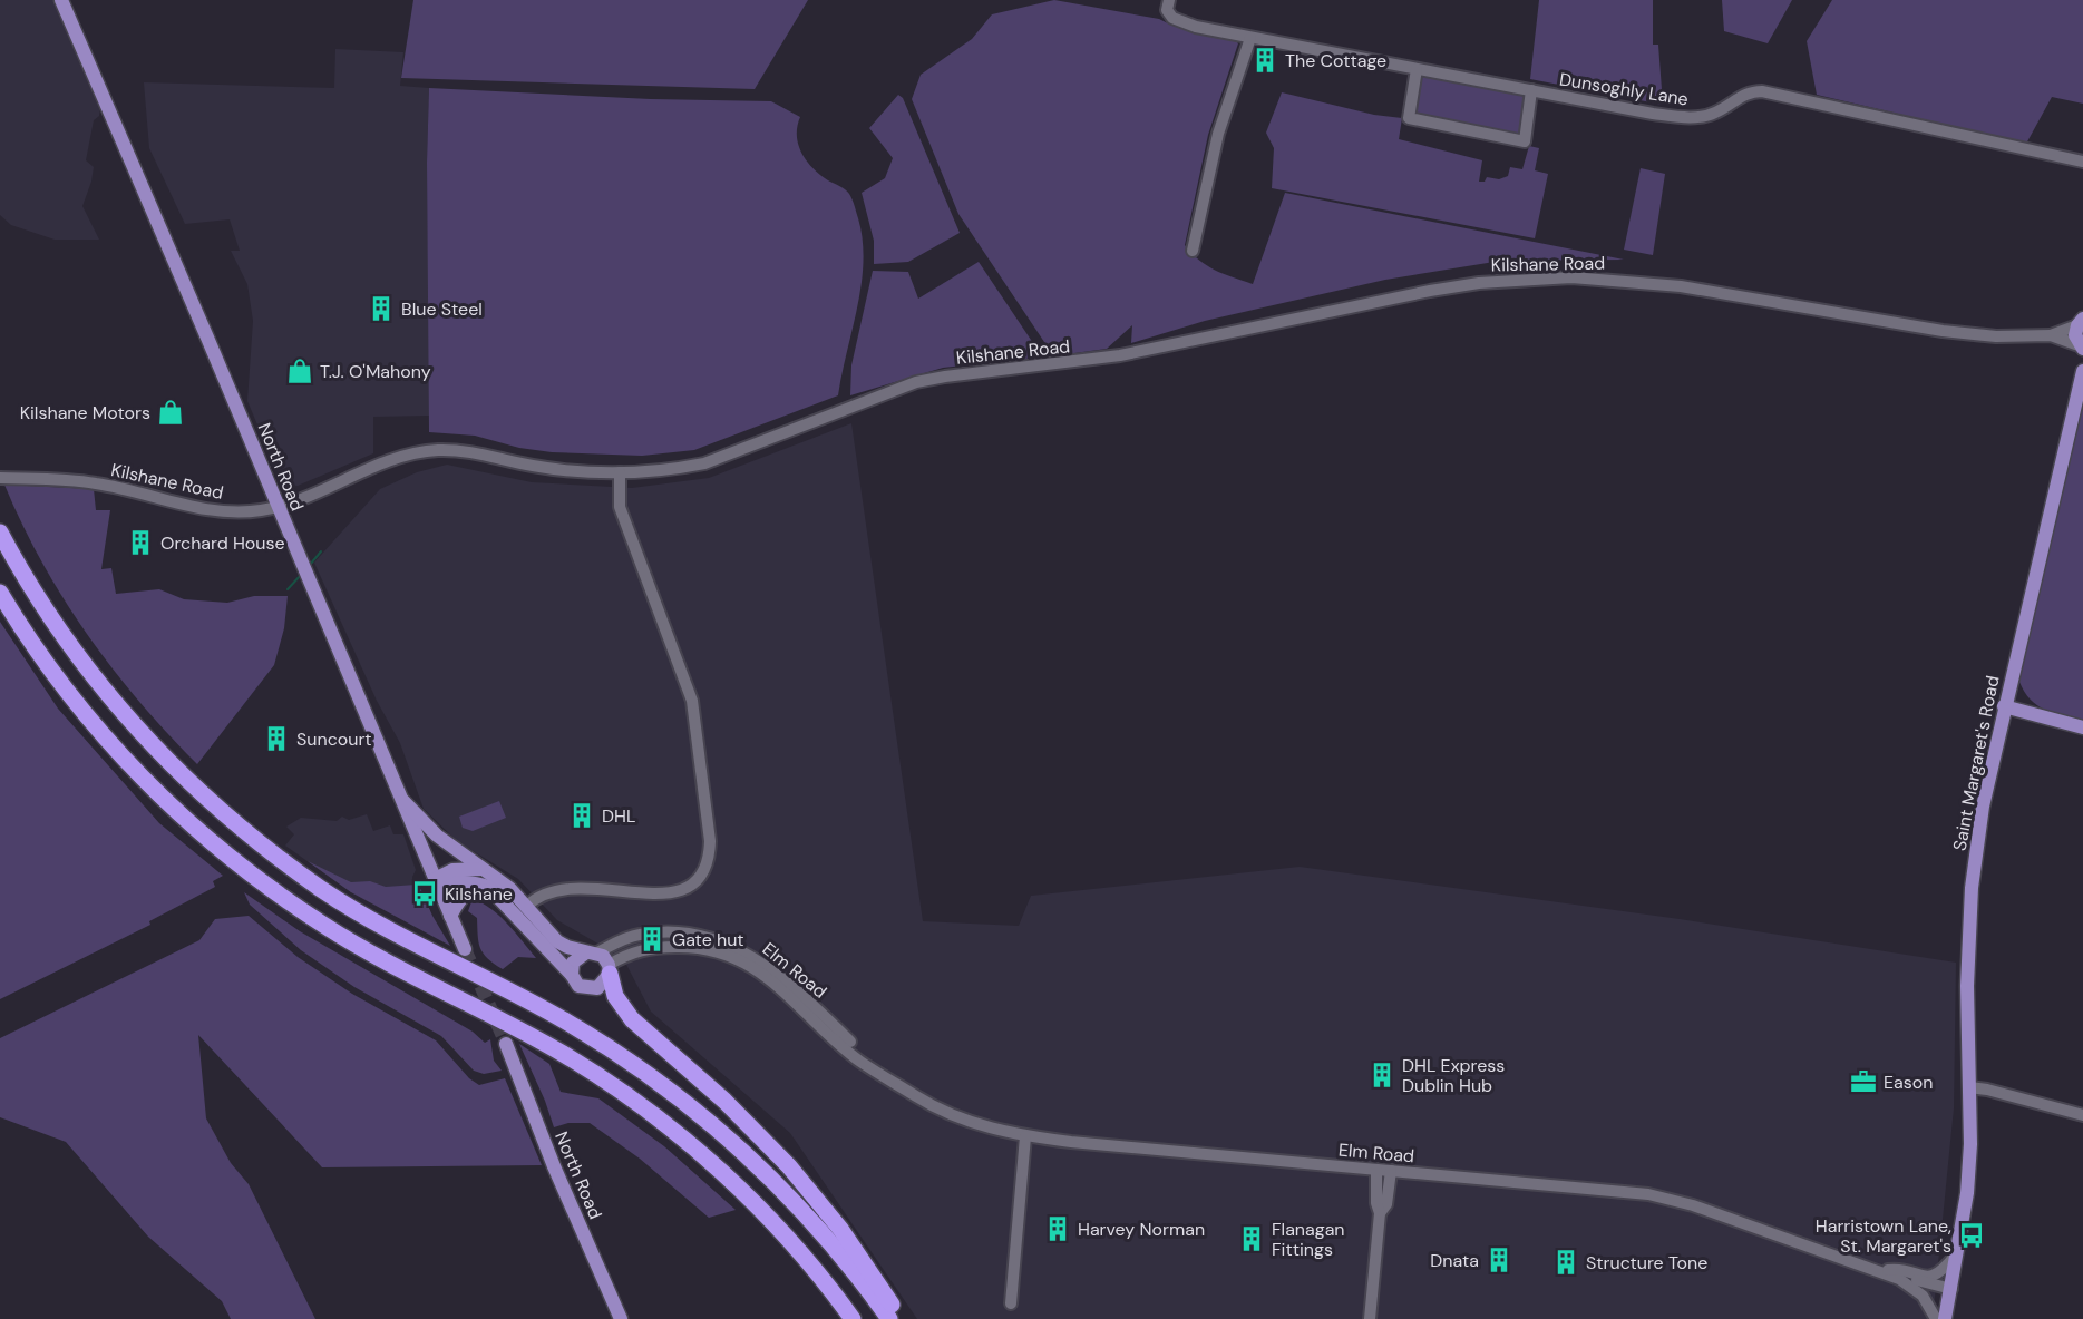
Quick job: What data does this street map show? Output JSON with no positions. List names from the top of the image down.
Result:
{
  "streets": {
    "main road": ["North Road", "Saint Margaret's Road"],
    "street": ["Dunsoghly Lane", "Kilshane Road", "Elm Road"]
  },
  "crossings": [
    ["Kilshane Road", "North Road"],
    ["Saint Margaret's Road", "Elm Road"]
  ],
  "places": {
    "building": [
      "The Cottage",
      "Blue Steel",
      "Orchard House",
      "Suncourt",
      "DHL",
      "Gate hut",
      "DHL Express Dublin Hub",
      "Harvey Norman",
      "Flanagan Fittings",
      "Dnata",
      "Structure Tone"
    ],
    "shop": ["T.J. O'Mahony", "Kilshane Motors"],
    "bus stop": ["Kilshane", "Harristown Lane, St. Margaret's"],
    "office": ["Eason"]
  }
}
